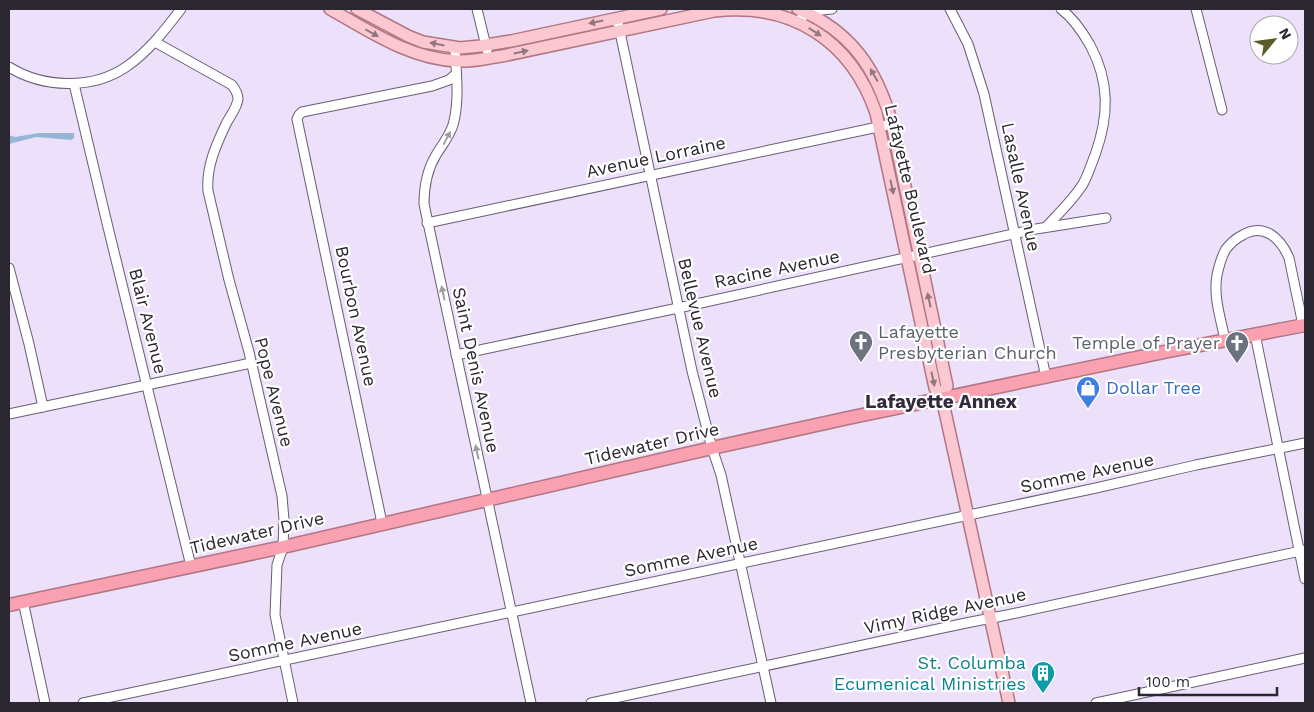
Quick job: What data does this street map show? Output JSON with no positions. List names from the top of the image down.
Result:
{
  "streets": {
    "highway": ["Tidewater Drive"],
    "main road": ["Lafayette Boulevard"],
    "street": [
      "Avenue Lorraine",
      "Lasalle Avenue",
      "Racine Avenue",
      "Bourbon Avenue",
      "Blair Avenue",
      "Bellevue Avenue",
      "Saint Denis Avenue",
      "Pope Avenue",
      "Somme Avenue",
      "Vimy Ridge Avenue"
    ]
  },
  "crossings": [
    ["Avenue Lorraine", "Lafayette Boulevard"],
    ["Avenue Lorraine", "Bellevue Avenue"],
    ["Avenue Lorraine", "Saint Denis Avenue"],
    ["Lasalle Avenue", "Racine Avenue"],
    ["Lasalle Avenue", "Tidewater Drive"],
    ["Lafayette Boulevard", "Racine Avenue"],
    ["Lafayette Boulevard", "Bellevue Avenue"],
    ["Lafayette Boulevard", "Saint Denis Avenue"],
    ["Lafayette Boulevard", "Tidewater Drive"],
    ["Lafayette Boulevard", "Somme Avenue"],
    ["Lafayette Boulevard", "Vimy Ridge Avenue"],
    ["Racine Avenue", "Bellevue Avenue"],
    ["Racine Avenue", "Saint Denis Avenue"],
    ["Bourbon Avenue", "Saint Denis Avenue"],
    ["Bourbon Avenue", "Tidewater Drive"],
    ["Blair Avenue", "Tidewater Drive"],
    ["Bellevue Avenue", "Tidewater Drive"],
    ["Bellevue Avenue", "Somme Avenue"],
    ["Bellevue Avenue", "Vimy Ridge Avenue"],
    ["Saint Denis Avenue", "Tidewater Drive"],
    ["Saint Denis Avenue", "Somme Avenue"],
    ["Pope Avenue", "Tidewater Drive"],
    ["Pope Avenue", "Somme Avenue"]
  ],
  "one_way": ["Saint Denis Avenue"],
  "districts": ["Lafayette Annex"],
  "places": {
    "church": ["Lafayette Presbyterian Church", "Temple of Prayer"],
    "shop": ["Dollar Tree"],
    "building": ["St. Columba Ecumenical Ministries"]
  },
  "scale_bar": "100 m",
  "north": "top right"
}
